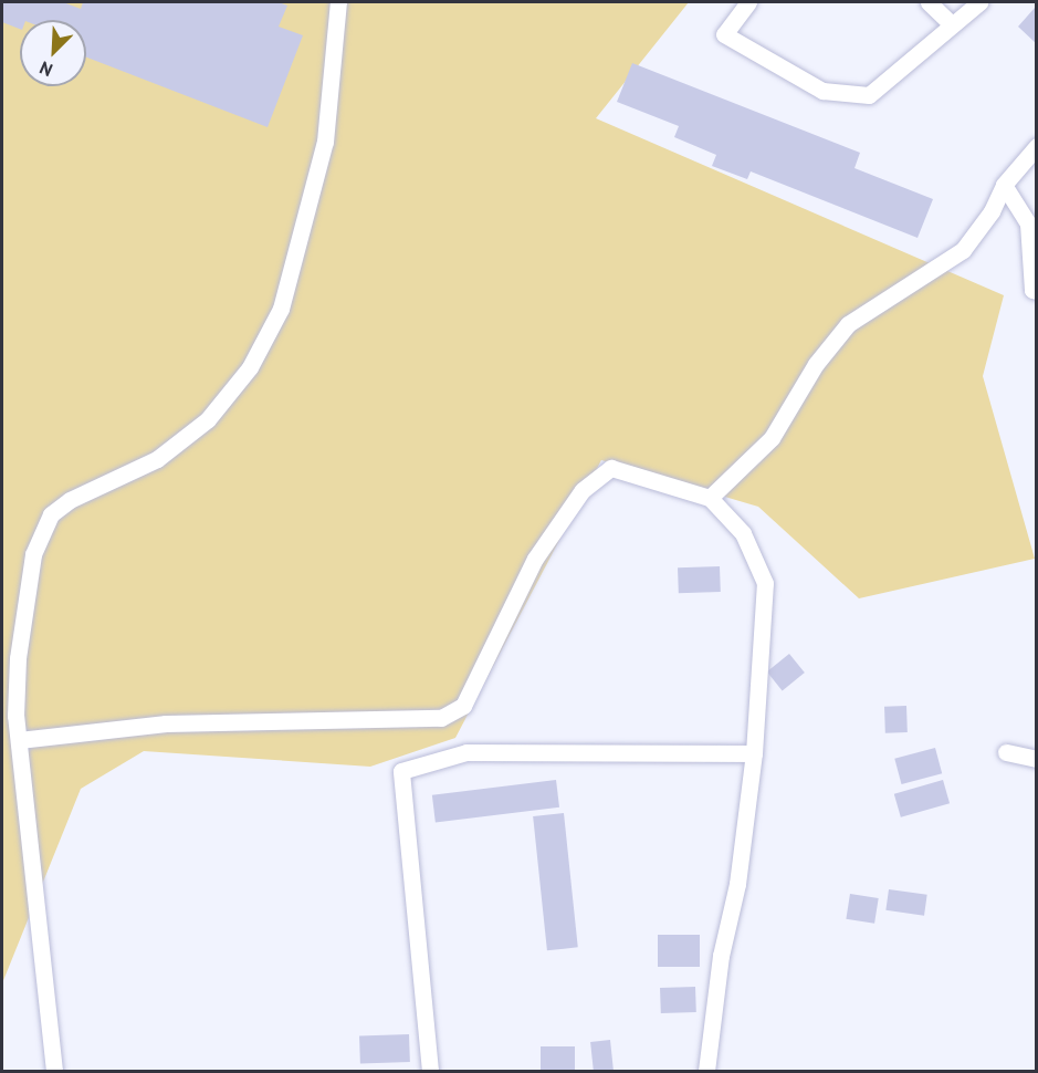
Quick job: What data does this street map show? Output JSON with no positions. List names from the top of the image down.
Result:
{
  "north": "bottom left"
}
